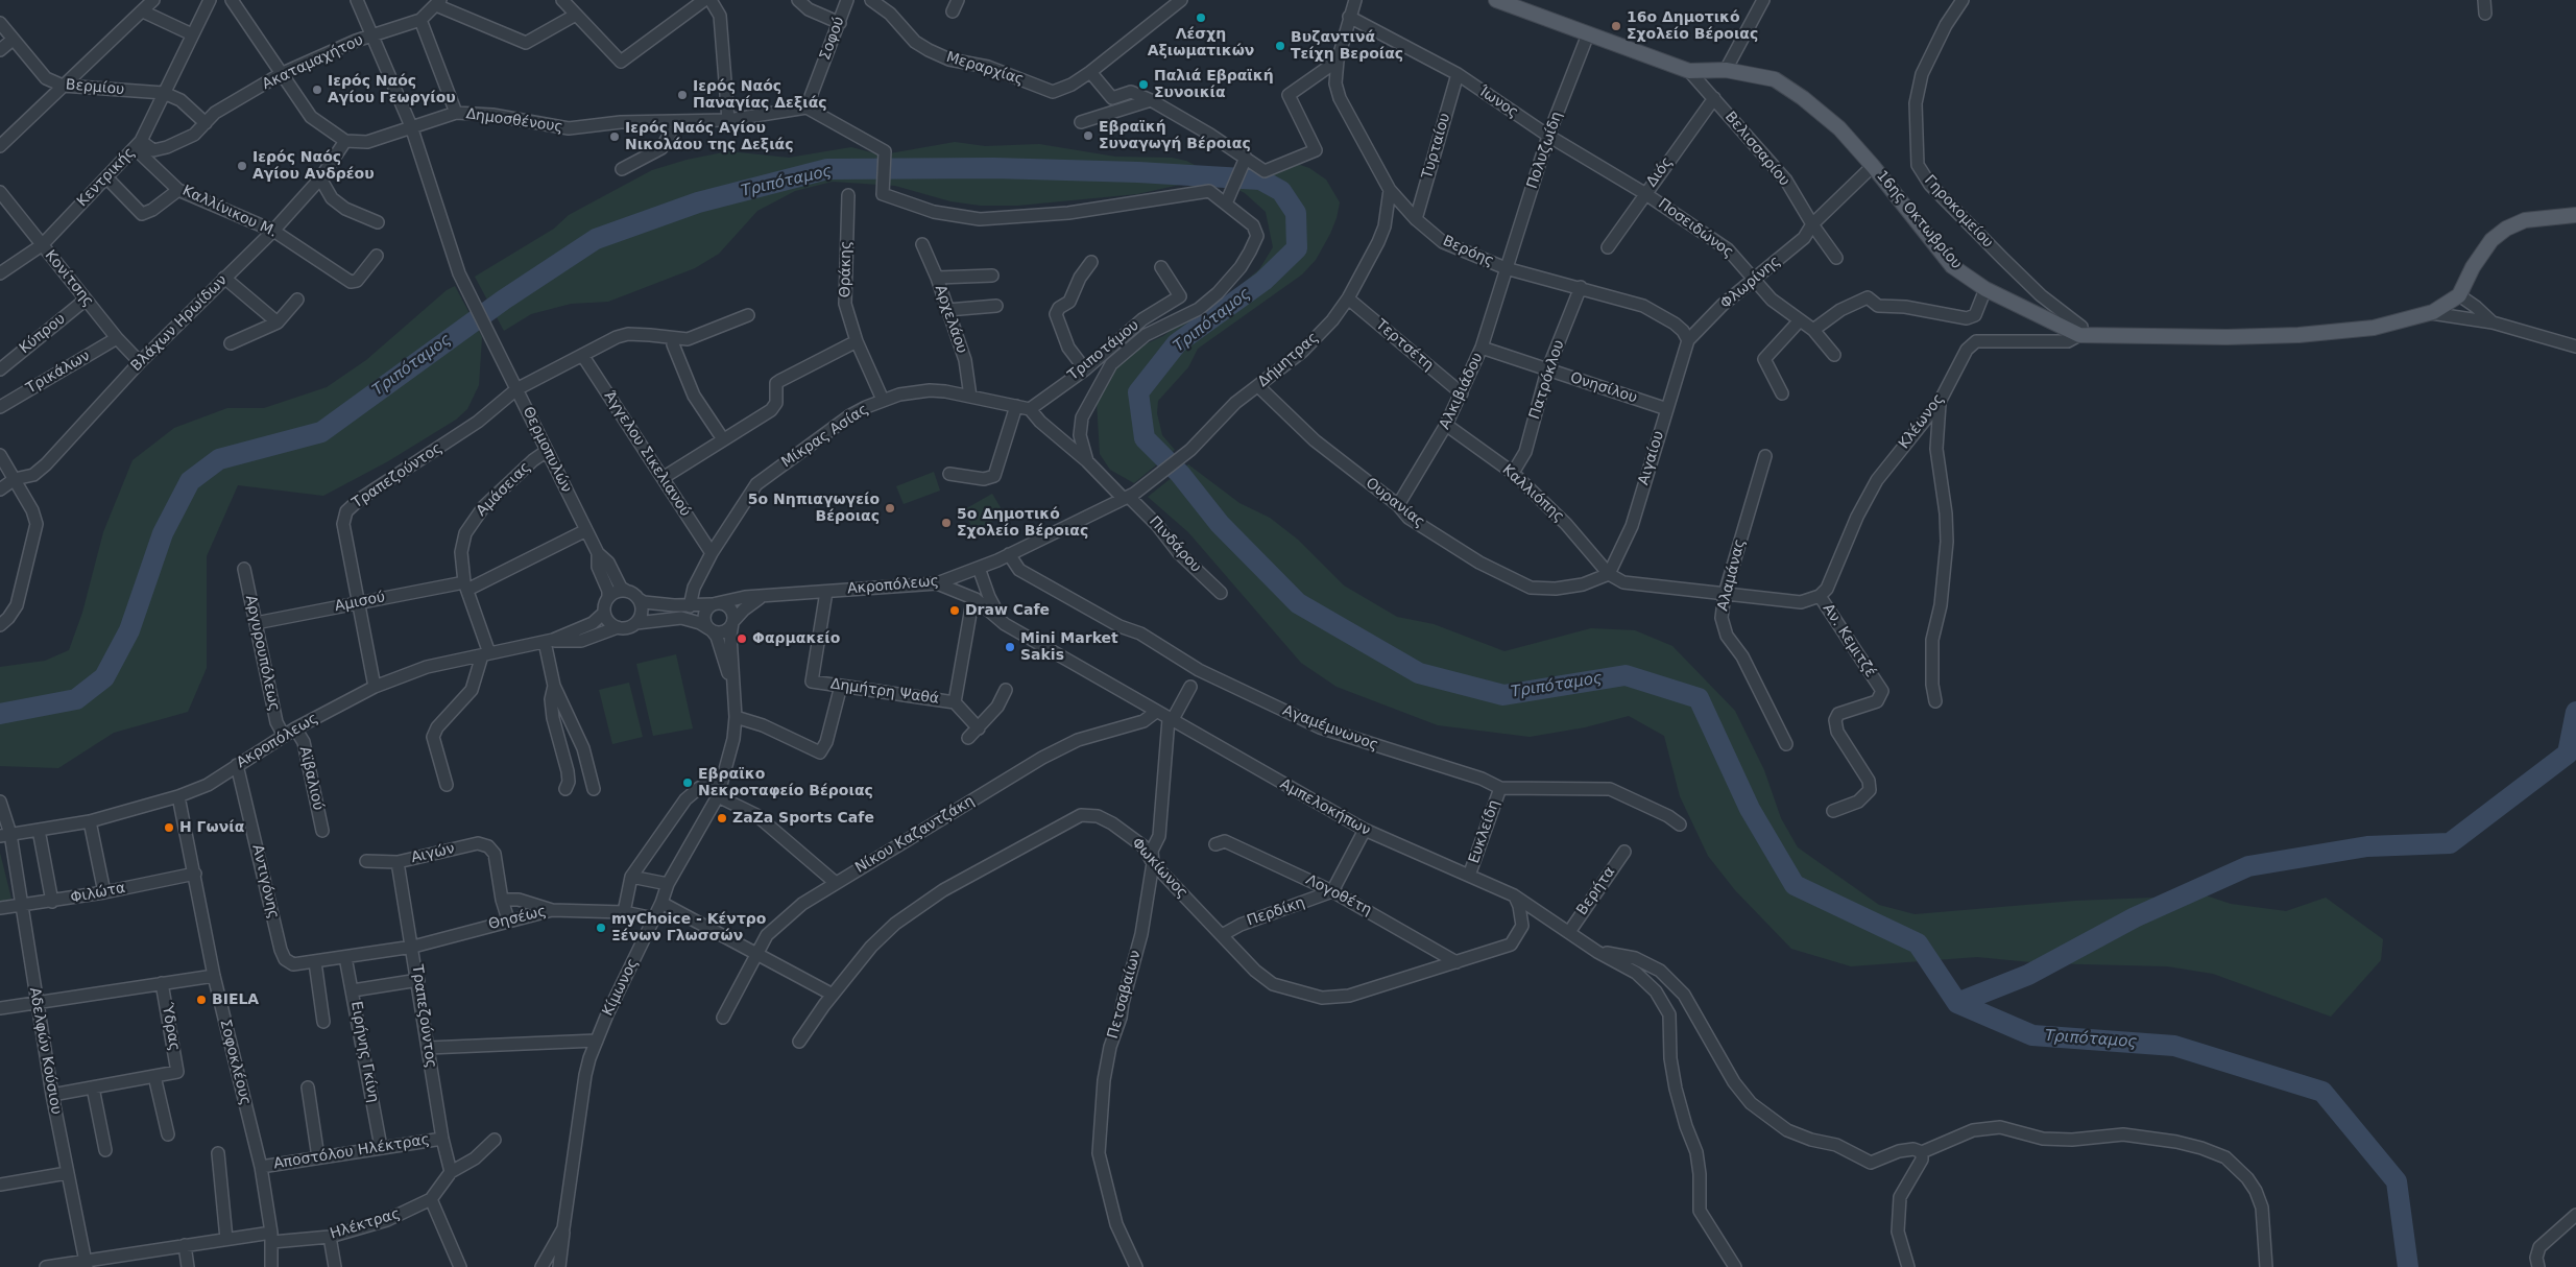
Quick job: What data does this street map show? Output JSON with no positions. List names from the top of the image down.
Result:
{
  "streets": {
    "main road": ["16ης Οκτωβρίου"],
    "street": [
      "Σοφού",
      "Ακαταμαχήτου",
      "Μεραρχίας",
      "Βερμίου",
      "Ίωνος",
      "Δημοσθένους",
      "Τυρταίου",
      "Βελισσαρίου",
      "Πολυζωίδη",
      "Διός",
      "Κεντρικής",
      "Καλλίνικου Μ.",
      "Γηροκομείου",
      "Ποσειδώνος",
      "Βερόης",
      "Θράκης",
      "Κονίτσης",
      "Φλωρίνης",
      "Αρχελάου",
      "Βλάχων Ηρωίδων",
      "Κύπρου",
      "Τερτσέτη",
      "Τριποτάμου",
      "Δήμητρας",
      "Τρικάλων",
      "Πατρόκλου",
      "Ονησίλου",
      "Αλκιβιάδου",
      "Κλέωνος",
      "Μίκρας Ασίας",
      "Θερμοπυλών",
      "Άγγελου Σικελιανού",
      "Αιγαίου",
      "Τραπεζούντος",
      "Αμάσειας",
      "Καλλιόπης",
      "Ουρανίας",
      "Πινδάρου",
      "Αλαμάνας",
      "Ακροπόλεως",
      "Αμισού",
      "Αν. Κεμιτζέ",
      "Αργυρουπόλεως",
      "Δημήτρη Ψαθά",
      "Αγαμέμνωνος",
      "Αϊβαλιού",
      "Αμπελοκήπων",
      "Ευκλείδη",
      "Νίκου Καζαντζάκη",
      "Αιγών",
      "Φωκίωνος",
      "Αντιγόνης",
      "Βερήτα",
      "Φιλώτα",
      "Λογοθέτη",
      "Περδίκη",
      "Θησέως",
      "Κίμωνος",
      "Πετσαβαίων",
      "Ύδρας",
      "Αδελφών Κούσιου",
      "Ειρήνης Γκίνη",
      "Σοφοκλέους",
      "Αποστόλου Ηλέκτρας",
      "Ηλέκτρας"
    ]
  },
  "crossings": [
    ["Σοφού", "Δημοσθένους"],
    ["Σοφού", "Τριποτάμου"],
    ["Ακαταμαχήτου", "Βερμίου"],
    ["Ακαταμαχήτου", "Κεντρικής"],
    ["Ακαταμαχήτου", "Καλλίνικου Μ."],
    ["Βερμίου", "Κεντρικής"],
    ["Ίωνος", "Τυρταίου"],
    ["Ίωνος", "Πολυζωίδη"],
    ["Ίωνος", "Διός"],
    ["Ίωνος", "Ποσειδώνος"],
    ["Ίωνος", "Βερόης"],
    ["Δημοσθένους", "Βλάχων Ηρωίδων"],
    ["Δημοσθένους", "Τριποτάμου"],
    ["Δημοσθένους", "Θερμοπυλών"],
    ["Τυρταίου", "Βερόης"],
    ["Βελισσαρίου", "Διός"],
    ["Βελισσαρίου", "16ης Οκτωβρίου"],
    ["Βελισσαρίου", "Φλωρίνης"],
    ["Πολυζωίδη", "16ης Οκτωβρίου"],
    ["Πολυζωίδη", "Βερόης"],
    ["Πολυζωίδη", "Αλκιβιάδου"],
    ["Διός", "Ποσειδώνος"],
    ["Κεντρικής", "Καλλίνικου Μ."],
    ["Κεντρικής", "Κονίτσης"],
    ["Καλλίνικου Μ.", "Βλάχων Ηρωίδων"],
    ["Γηροκομείου", "16ης Οκτωβρίου"],
    ["Γηροκομείου", "Κλέωνος"],
    ["16ης Οκτωβρίου", "Φλωρίνης"],
    ["16ης Οκτωβρίου", "Κλέωνος"],
    ["Ποσειδώνος", "Φλωρίνης"],
    ["Βερόης", "Φλωρίνης"],
    ["Βερόης", "Δήμητρας"],
    ["Βερόης", "Πατρόκλου"],
    ["Βερόης", "Αλκιβιάδου"],
    ["Βερόης", "Αιγαίου"],
    ["Θράκης", "Μίκρας Ασίας"],
    ["Κονίτσης", "Βλάχων Ηρωίδων"],
    ["Κονίτσης", "Κύπρου"],
    ["Κονίτσης", "Τρικάλων"],
    ["Φλωρίνης", "Αιγαίου"],
    ["Αρχελάου", "Μίκρας Ασίας"],
    ["Τερτσέτη", "Δήμητρας"],
    ["Τερτσέτη", "Αλκιβιάδου"],
    ["Τριποτάμου", "Μίκρας Ασίας"],
    ["Δήμητρας", "Ουρανίας"],
    ["Δήμητρας", "Πινδάρου"],
    ["Δήμητρας", "Ακροπόλεως"],
    ["Πατρόκλου", "Ονησίλου"],
    ["Πατρόκλου", "Καλλιόπης"],
    ["Ονησίλου", "Αλκιβιάδου"],
    ["Ονησίλου", "Αιγαίου"],
    ["Αλκιβιάδου", "Καλλιόπης"],
    ["Αλκιβιάδου", "Ουρανίας"],
    ["Κλέωνος", "Αν. Κεμιτζέ"],
    ["Μίκρας Ασίας", "Άγγελου Σικελιανού"],
    ["Μίκρας Ασίας", "Ακροπόλεως"],
    ["Θερμοπυλών", "Τραπεζούντος"],
    ["Θερμοπυλών", "Αμάσειας"],
    ["Θερμοπυλών", "Ακροπόλεως"],
    ["Θερμοπυλών", "Αμισού"],
    ["Αιγαίου", "Καλλιόπης"],
    ["Αιγαίου", "Ουρανίας"],
    ["Τραπεζούντος", "Ακροπόλεως"],
    ["Τραπεζούντος", "Αμισού"],
    ["Τραπεζούντος", "Αιγών"],
    ["Τραπεζούντος", "Θησέως"],
    ["Τραπεζούντος", "Αποστόλου Ηλέκτρας"],
    ["Τραπεζούντος", "Ηλέκτρας"],
    ["Αμάσειας", "Ακροπόλεως"],
    ["Αμάσειας", "Αμισού"],
    ["Καλλιόπης", "Ουρανίας"],
    ["Πινδάρου", "Ακροπόλεως"],
    ["Ακροπόλεως", "Αργυρουπόλεως"],
    ["Ακροπόλεως", "Δημήτρη Ψαθά"],
    ["Ακροπόλεως", "Αγαμέμνωνος"],
    ["Ακροπόλεως", "Αϊβαλιού"],
    ["Ακροπόλεως", "Αμπελοκήπων"],
    ["Ακροπόλεως", "Αντιγόνης"],
    ["Ακροπόλεως", "Κίμωνος"],
    ["Ακροπόλεως", "Αδελφών Κούσιου"],
    ["Ακροπόλεως", "Σοφοκλέους"],
    ["Αμισού", "Αργυρουπόλεως"],
    ["Αγαμέμνωνος", "Ευκλείδη"],
    ["Αμπελοκήπων", "Ευκλείδη"],
    ["Αμπελοκήπων", "Νίκου Καζαντζάκη"],
    ["Αμπελοκήπων", "Φωκίωνος"],
    ["Αμπελοκήπων", "Βερήτα"],
    ["Αμπελοκήπων", "Πετσαβαίων"],
    ["Φωκίωνος", "Λογοθέτη"],
    ["Φωκίωνος", "Περδίκη"],
    ["Φωκίωνος", "Πετσαβαίων"],
    ["Αντιγόνης", "Θησέως"],
    ["Φιλώτα", "Αδελφών Κούσιου"],
    ["Φιλώτα", "Σοφοκλέους"],
    ["Λογοθέτη", "Περδίκη"],
    ["Θησέως", "Κίμωνος"],
    ["Θησέως", "Ειρήνης Γκίνη"],
    ["Αδελφών Κούσιου", "Ηλέκτρας"],
    ["Ειρήνης Γκίνη", "Αποστόλου Ηλέκτρας"],
    ["Σοφοκλέους", "Αποστόλου Ηλέκτρας"],
    ["Σοφοκλέους", "Ηλέκτρας"]
  ],
  "water": ["Τριπόταμος"],
  "places": [
    "Λέσχη Αξιωματικών",
    "16ο Δημοτικό Σχολείο Βέροιας",
    "Βυζαντινά Τείχη Βεροίας",
    "Παλιά Εβραϊκή Συνοικία",
    "Ιερός Ναός Αγίου Γεωργίου",
    "Ιερός Ναός Παναγίας Δεξιάς",
    "Εβραϊκή Συναγωγή Βέροιας",
    "Ιερός Ναός Αγίου Νικολάου της Δεξιάς",
    "Ιερός Ναός Αγίου Ανδρέου",
    "5ο Νηπιαγωγείο Βέροιας",
    "5ο Δημοτικό Σχολείο Βέροιας",
    "Draw Cafe",
    "Φαρμακείο",
    "Mini Market Sakis",
    "Εβραϊκο Νεκροταφείο Βέροιας",
    "ZaZa Sports Cafe",
    "Η Γωνία",
    "myChoice - Κέντρο Ξένων Γλωσσών",
    "BIELA"
  ]
}
